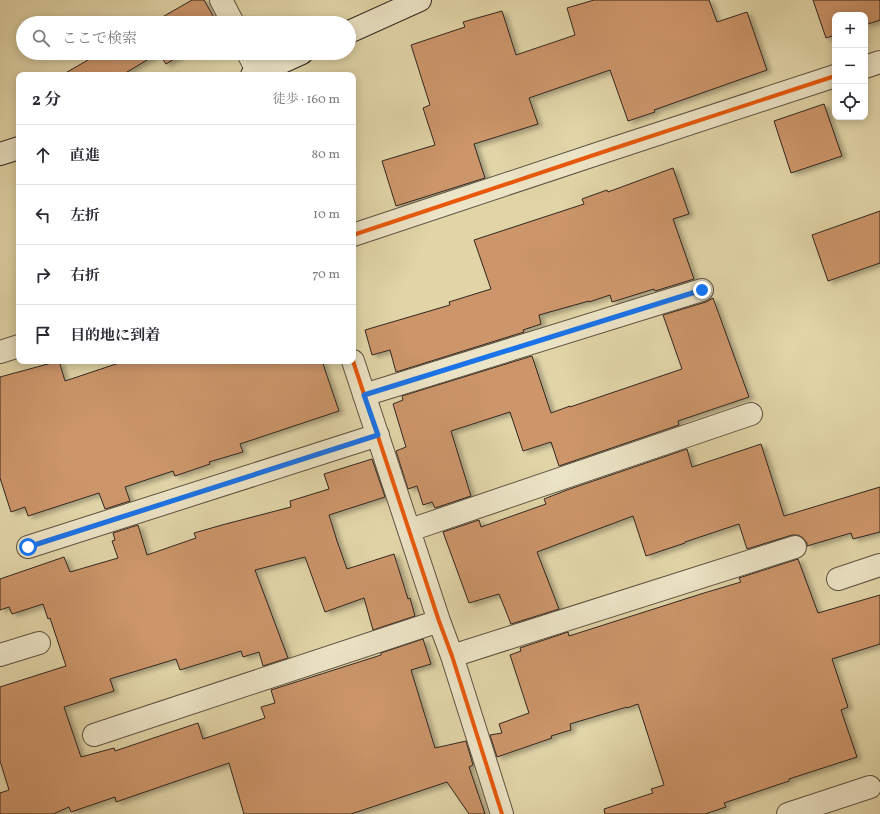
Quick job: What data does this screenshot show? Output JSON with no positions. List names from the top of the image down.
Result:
{
  "page": {
    "map_buttons": ["+", "−"],
    "search": "ここで検索",
    "heading": ["2 分", "徒歩 · 160 m"],
    "list": [
      ["直進", "80 m"],
      ["左折", "10 m"],
      ["右折", "70 m"],
      "目的地に到着"
    ]
  }
}
